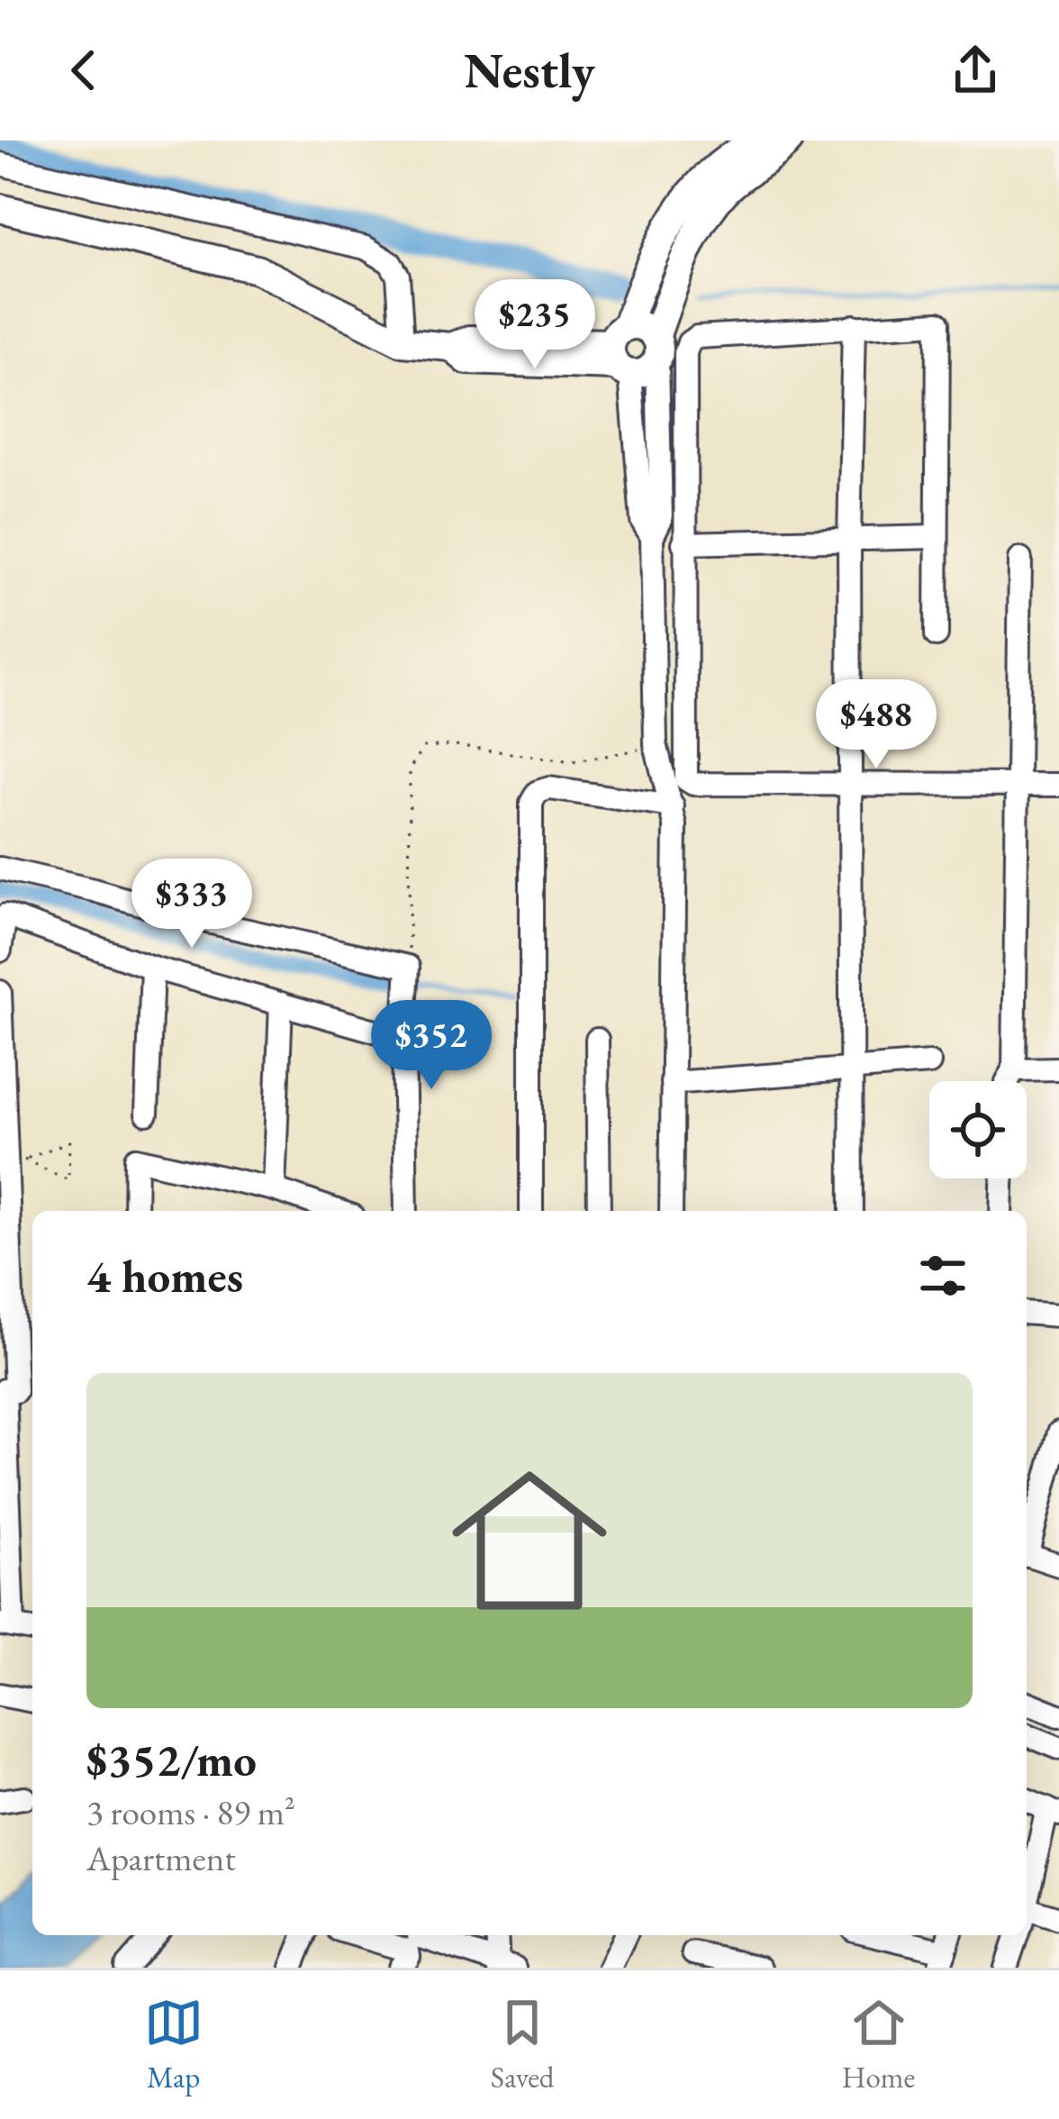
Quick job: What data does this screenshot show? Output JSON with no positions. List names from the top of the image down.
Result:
{
  "page": {
    "header": "Nestly",
    "price": [
      "$235",
      "$488",
      "$333",
      "$352"
    ],
    "heading": "4 homes",
    "list": [
      {
        "name": "$352/mo",
        "note": "3 rooms · 89 m² · Apartment"
      }
    ],
    "tabs": ["Map", "Saved", "Home"]
  }
}
